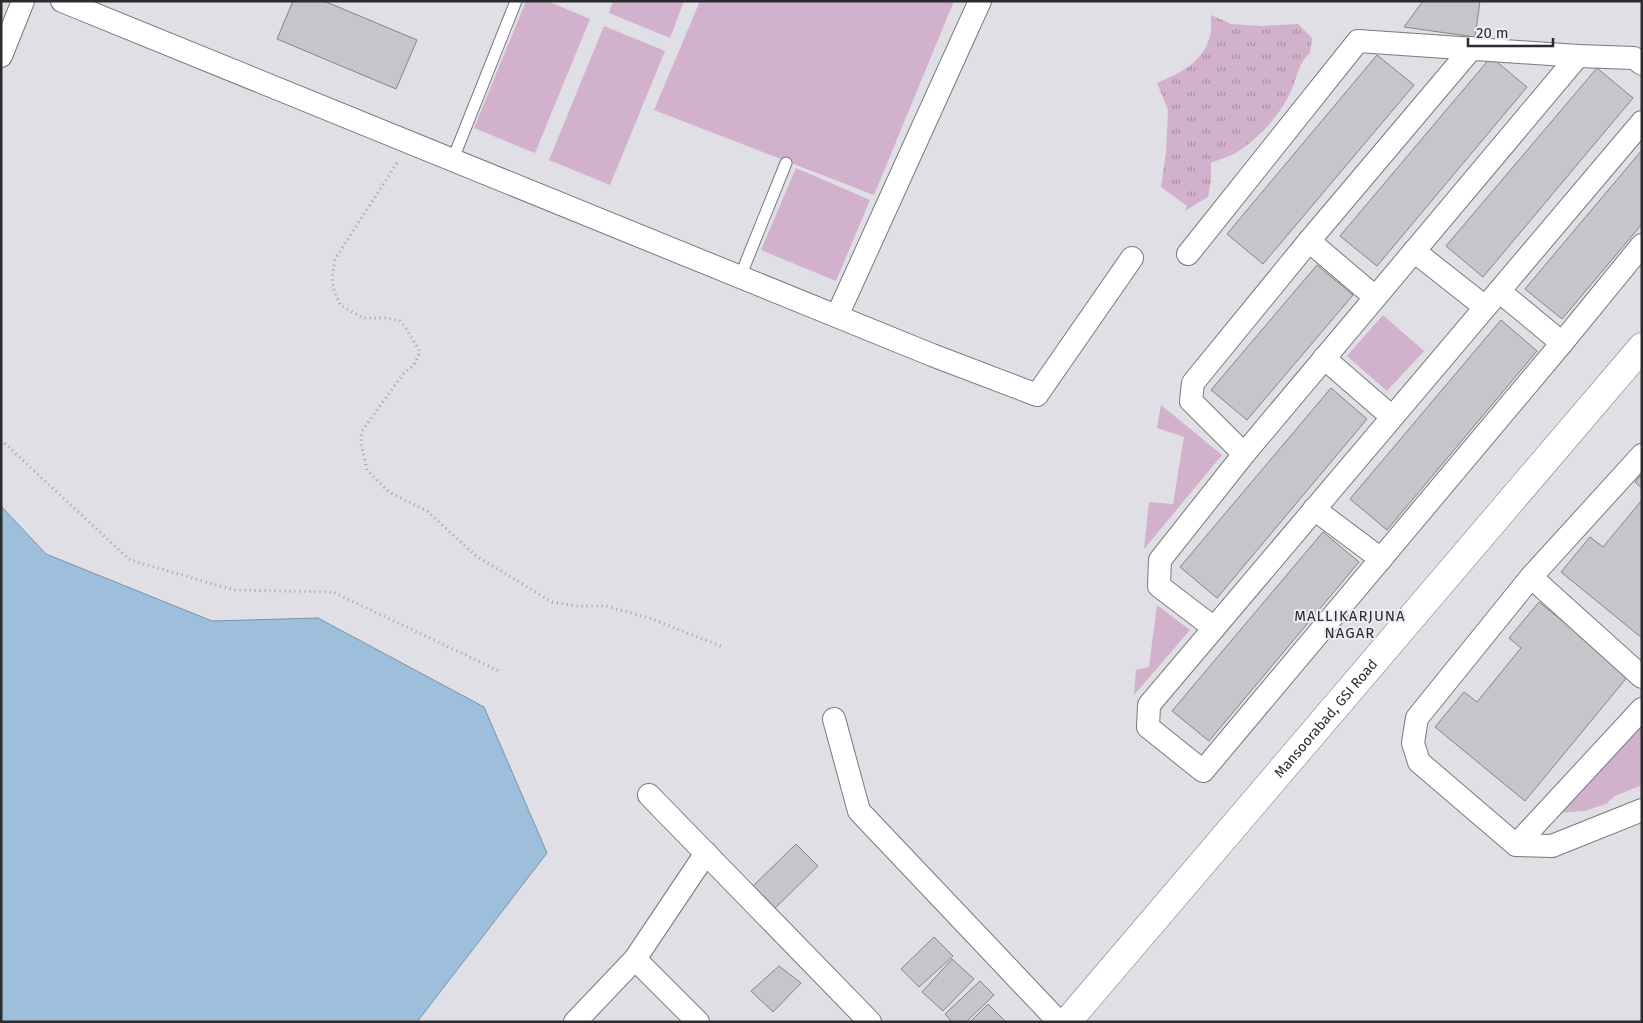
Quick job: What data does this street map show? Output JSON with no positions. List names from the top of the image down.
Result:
{
  "streets": {
    "street": ["Mansoorabad, GSI Road"]
  },
  "districts": ["MALLIKARJUNA NAGAR"],
  "scale_bar": "20 m"
}
